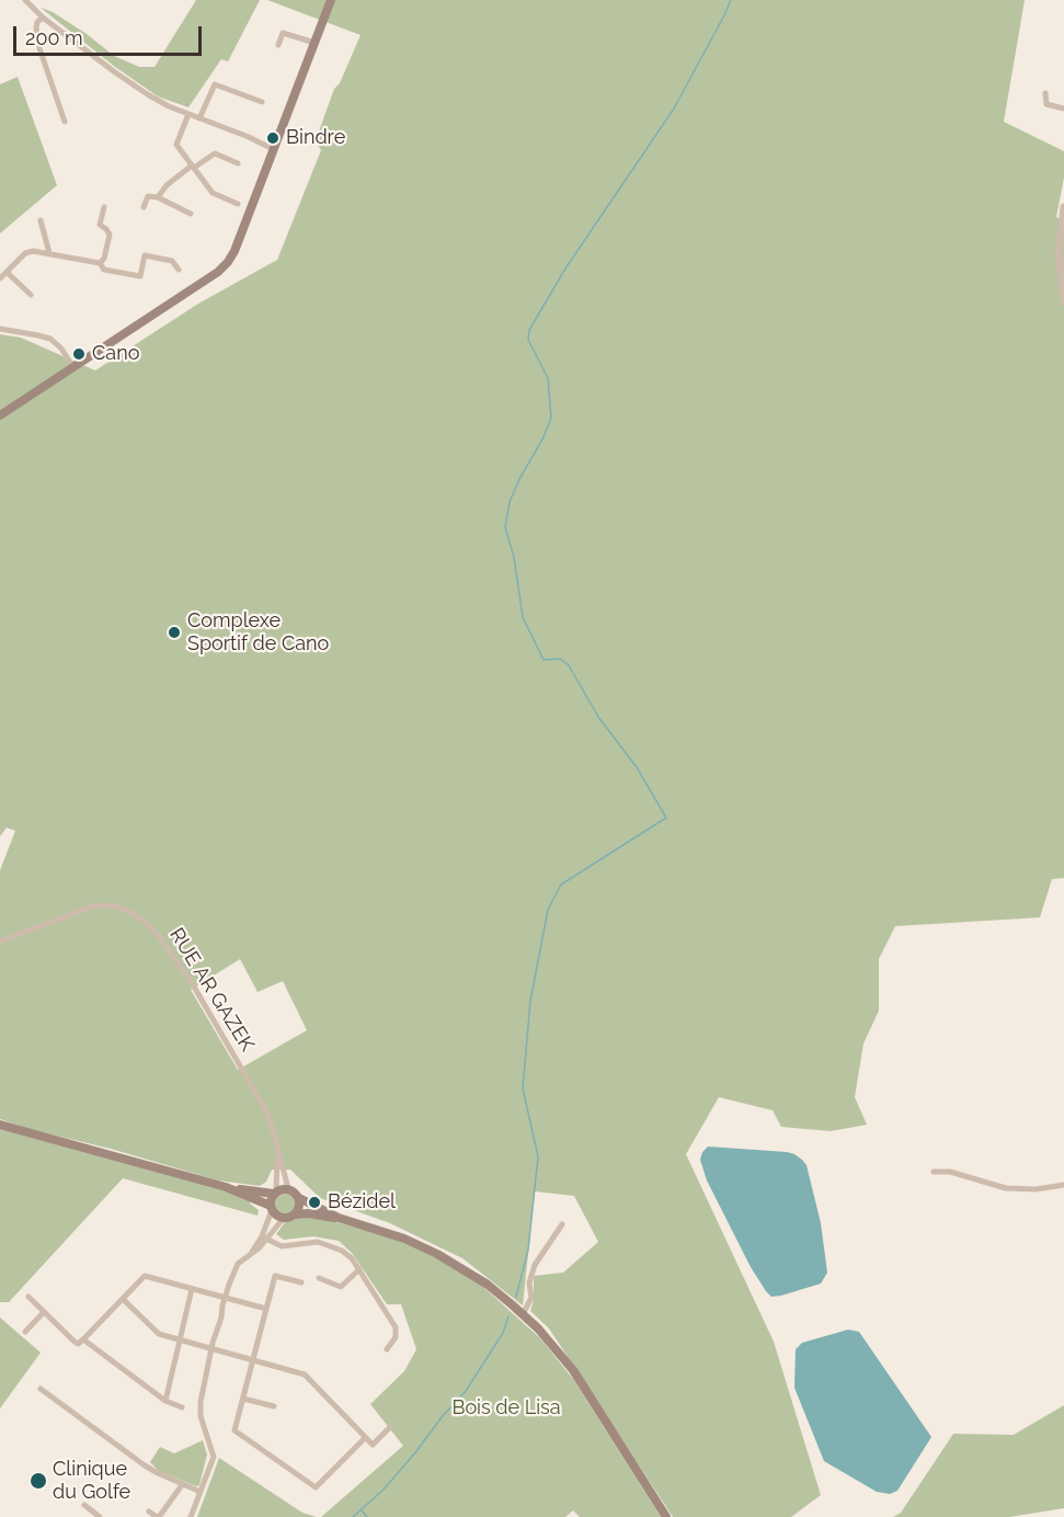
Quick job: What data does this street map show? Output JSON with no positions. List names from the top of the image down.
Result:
{
  "streets": {
    "street": ["RUE AR GAZEK"]
  },
  "parks": ["Bois de Lisa"],
  "places": [
    "Bindre",
    "Cano",
    "Complexe Sportif de Cano",
    "Bézidel",
    "Clinique du Golfe"
  ],
  "scale_bar": "200 m"
}
